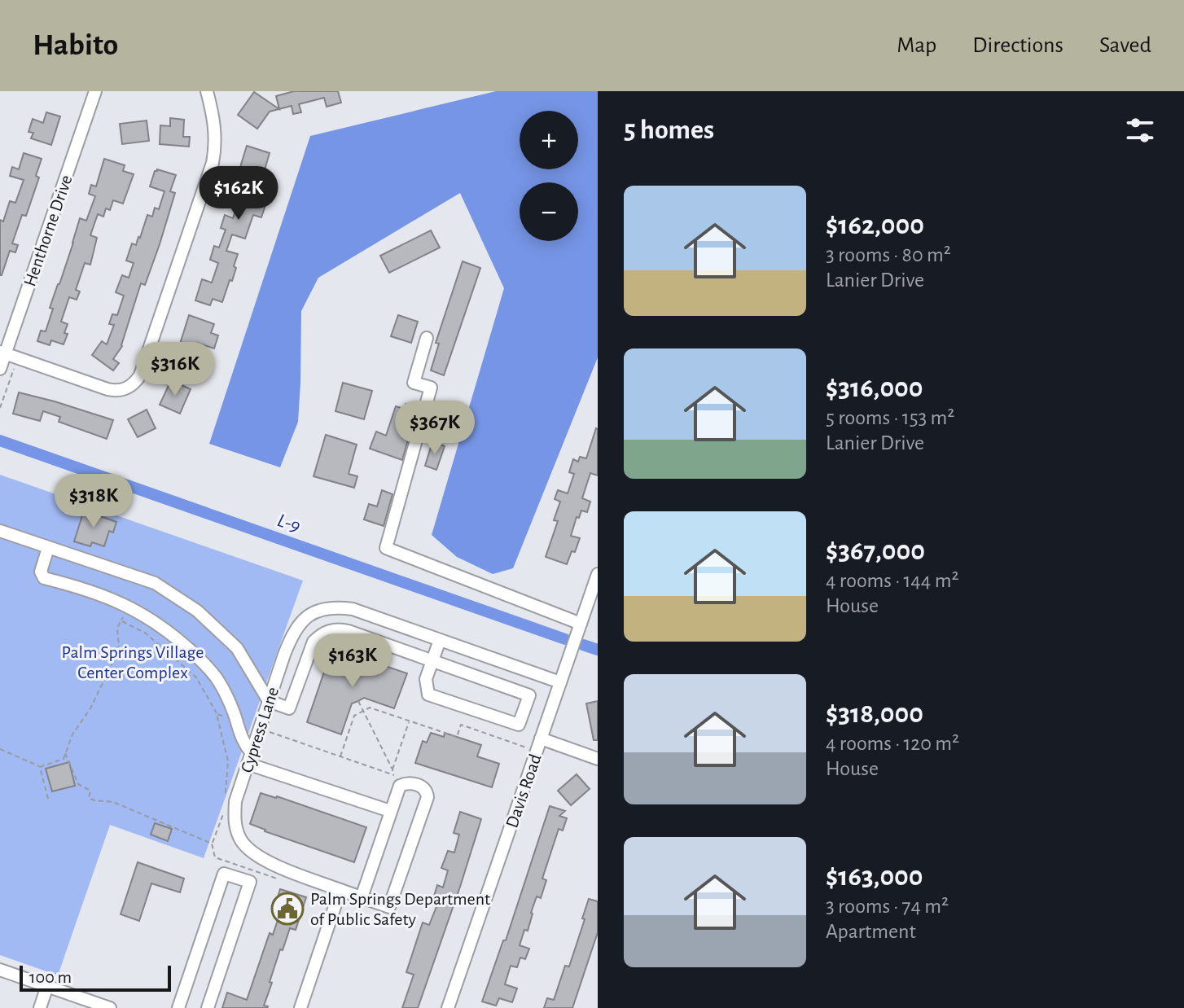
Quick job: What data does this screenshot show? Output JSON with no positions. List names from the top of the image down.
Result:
{
  "streets": {
    "street": ["Henthorne Drive", "Cypress Lane", "Davis Road"]
  },
  "crossings": [
    ["Cypress Lane", "Davis Road"]
  ],
  "water": ["L-9"],
  "parks": ["Palm Springs Village Center Complex"],
  "places": {
    "public building": ["Palm Springs Department of Public Safety"]
  },
  "scale_bar": "100 m",
  "page": {
    "header": "Habito",
    "nav": ["Map", "Directions", "Saved"],
    "heading": "5 homes",
    "map_buttons": ["+", "−"],
    "price": [
      "$162K",
      "$316K",
      "$367K",
      "$318K",
      "$163K"
    ],
    "list": [
      {
        "name": "$162,000",
        "note": "3 rooms · 80 m² · Lanier Drive"
      },
      {
        "name": "$316,000",
        "note": "5 rooms · 153 m² · Lanier Drive"
      },
      {
        "name": "$367,000",
        "note": "4 rooms · 144 m² · House"
      },
      {
        "name": "$318,000",
        "note": "4 rooms · 120 m² · House"
      },
      {
        "name": "$163,000",
        "note": "3 rooms · 74 m² · Apartment"
      }
    ],
    "scale": "100 m"
  }
}
